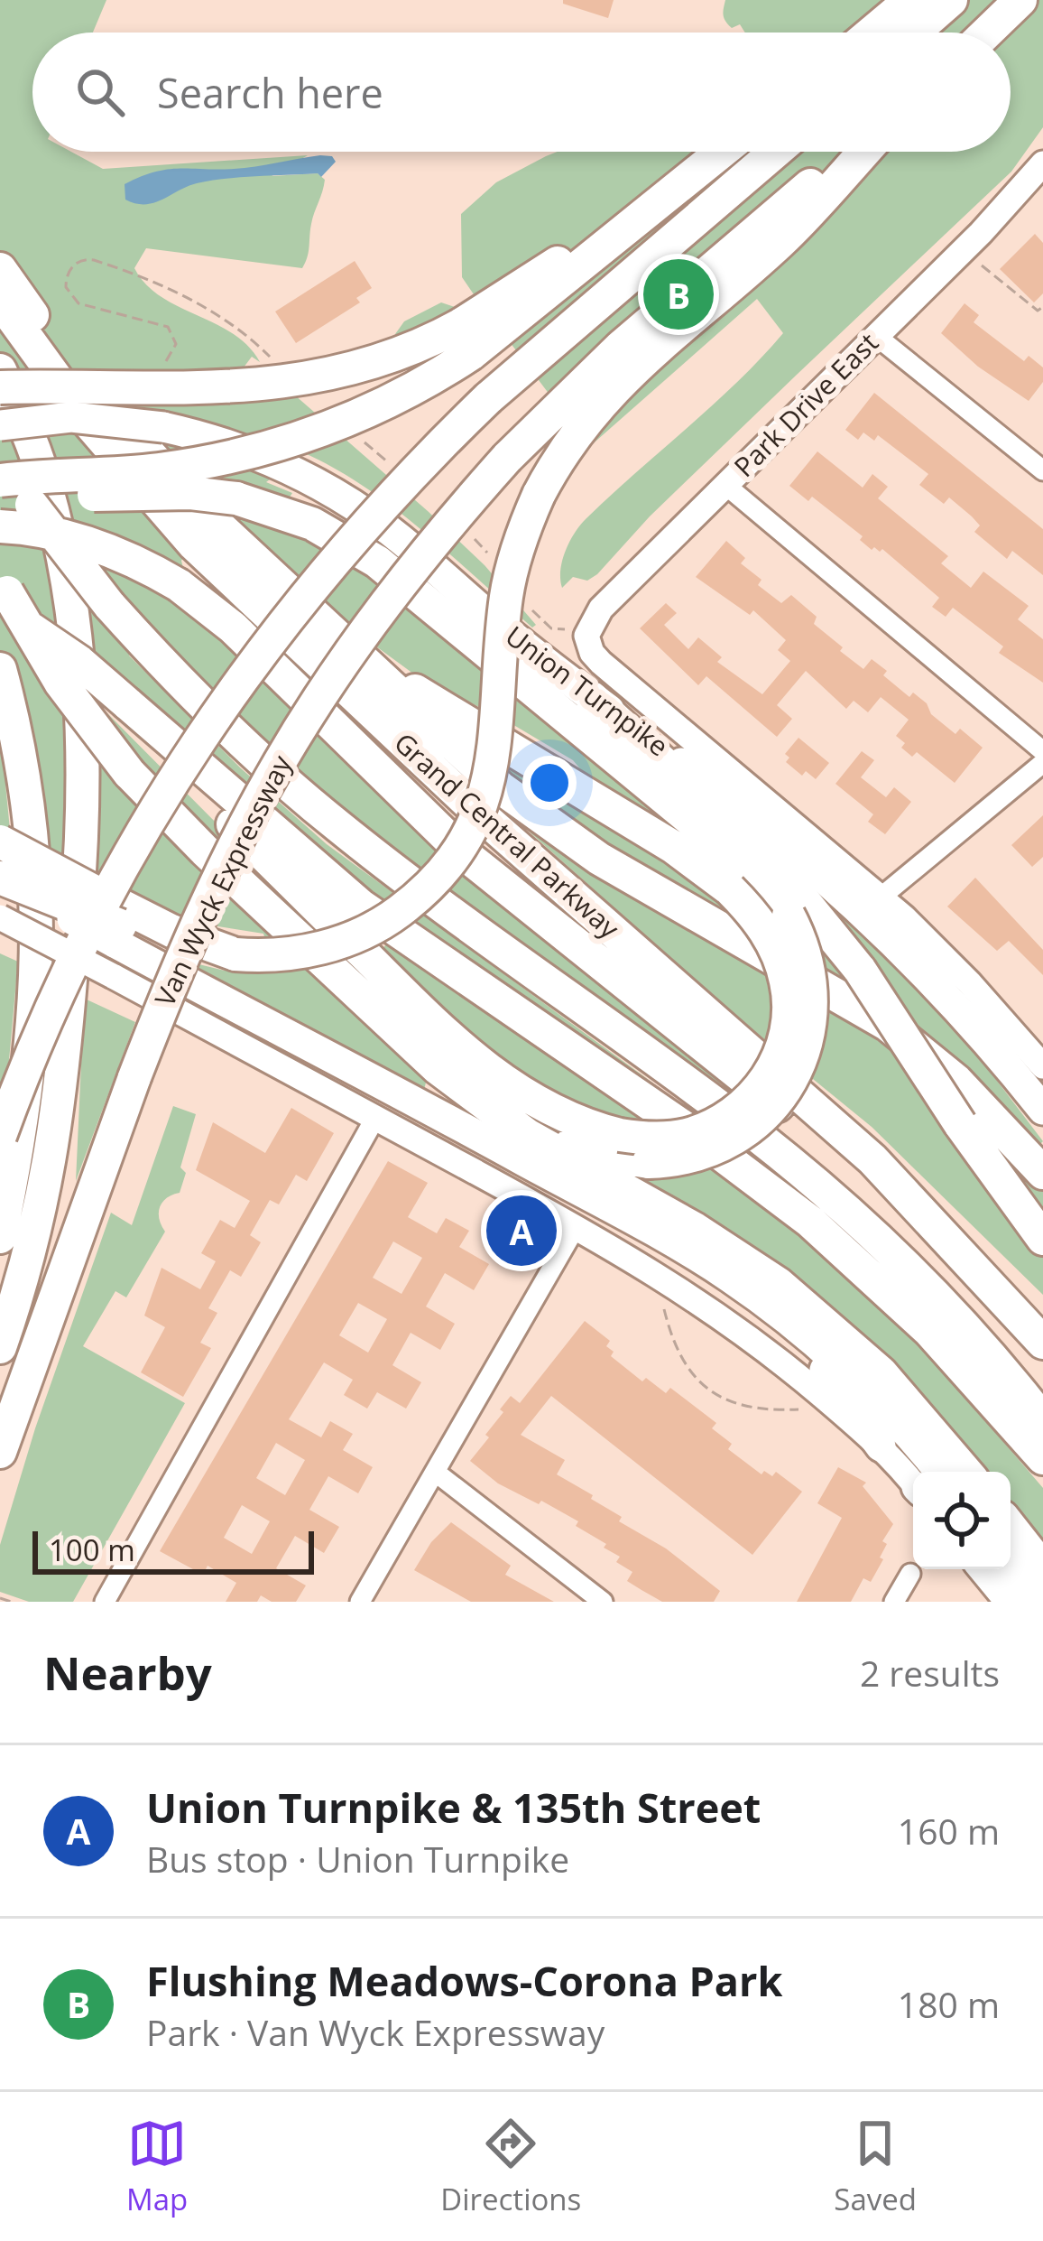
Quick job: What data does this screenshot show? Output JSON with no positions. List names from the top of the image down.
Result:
{
  "streets": {
    "highway": ["Grand Central Parkway", "Van Wyck Expressway"],
    "main road": ["Union Turnpike"],
    "street": ["Park Drive East"]
  },
  "crossings": [
    ["Park Drive East", "Union Turnpike"]
  ],
  "scale_bar": "100 m",
  "page": {
    "search": "Search here",
    "pins": ["B", "A"],
    "scale": "100 m",
    "heading": ["Nearby", "2 results"],
    "list": [
      {
        "mark": "A",
        "name": "Union Turnpike & 135th Street",
        "note": "Bus stop · Union Turnpike",
        "value": "160 m"
      },
      {
        "mark": "B",
        "name": "Flushing Meadows-Corona Park",
        "note": "Park · Van Wyck Expressway",
        "value": "180 m"
      }
    ],
    "nav": ["Map", "Directions", "Saved"]
  }
}
